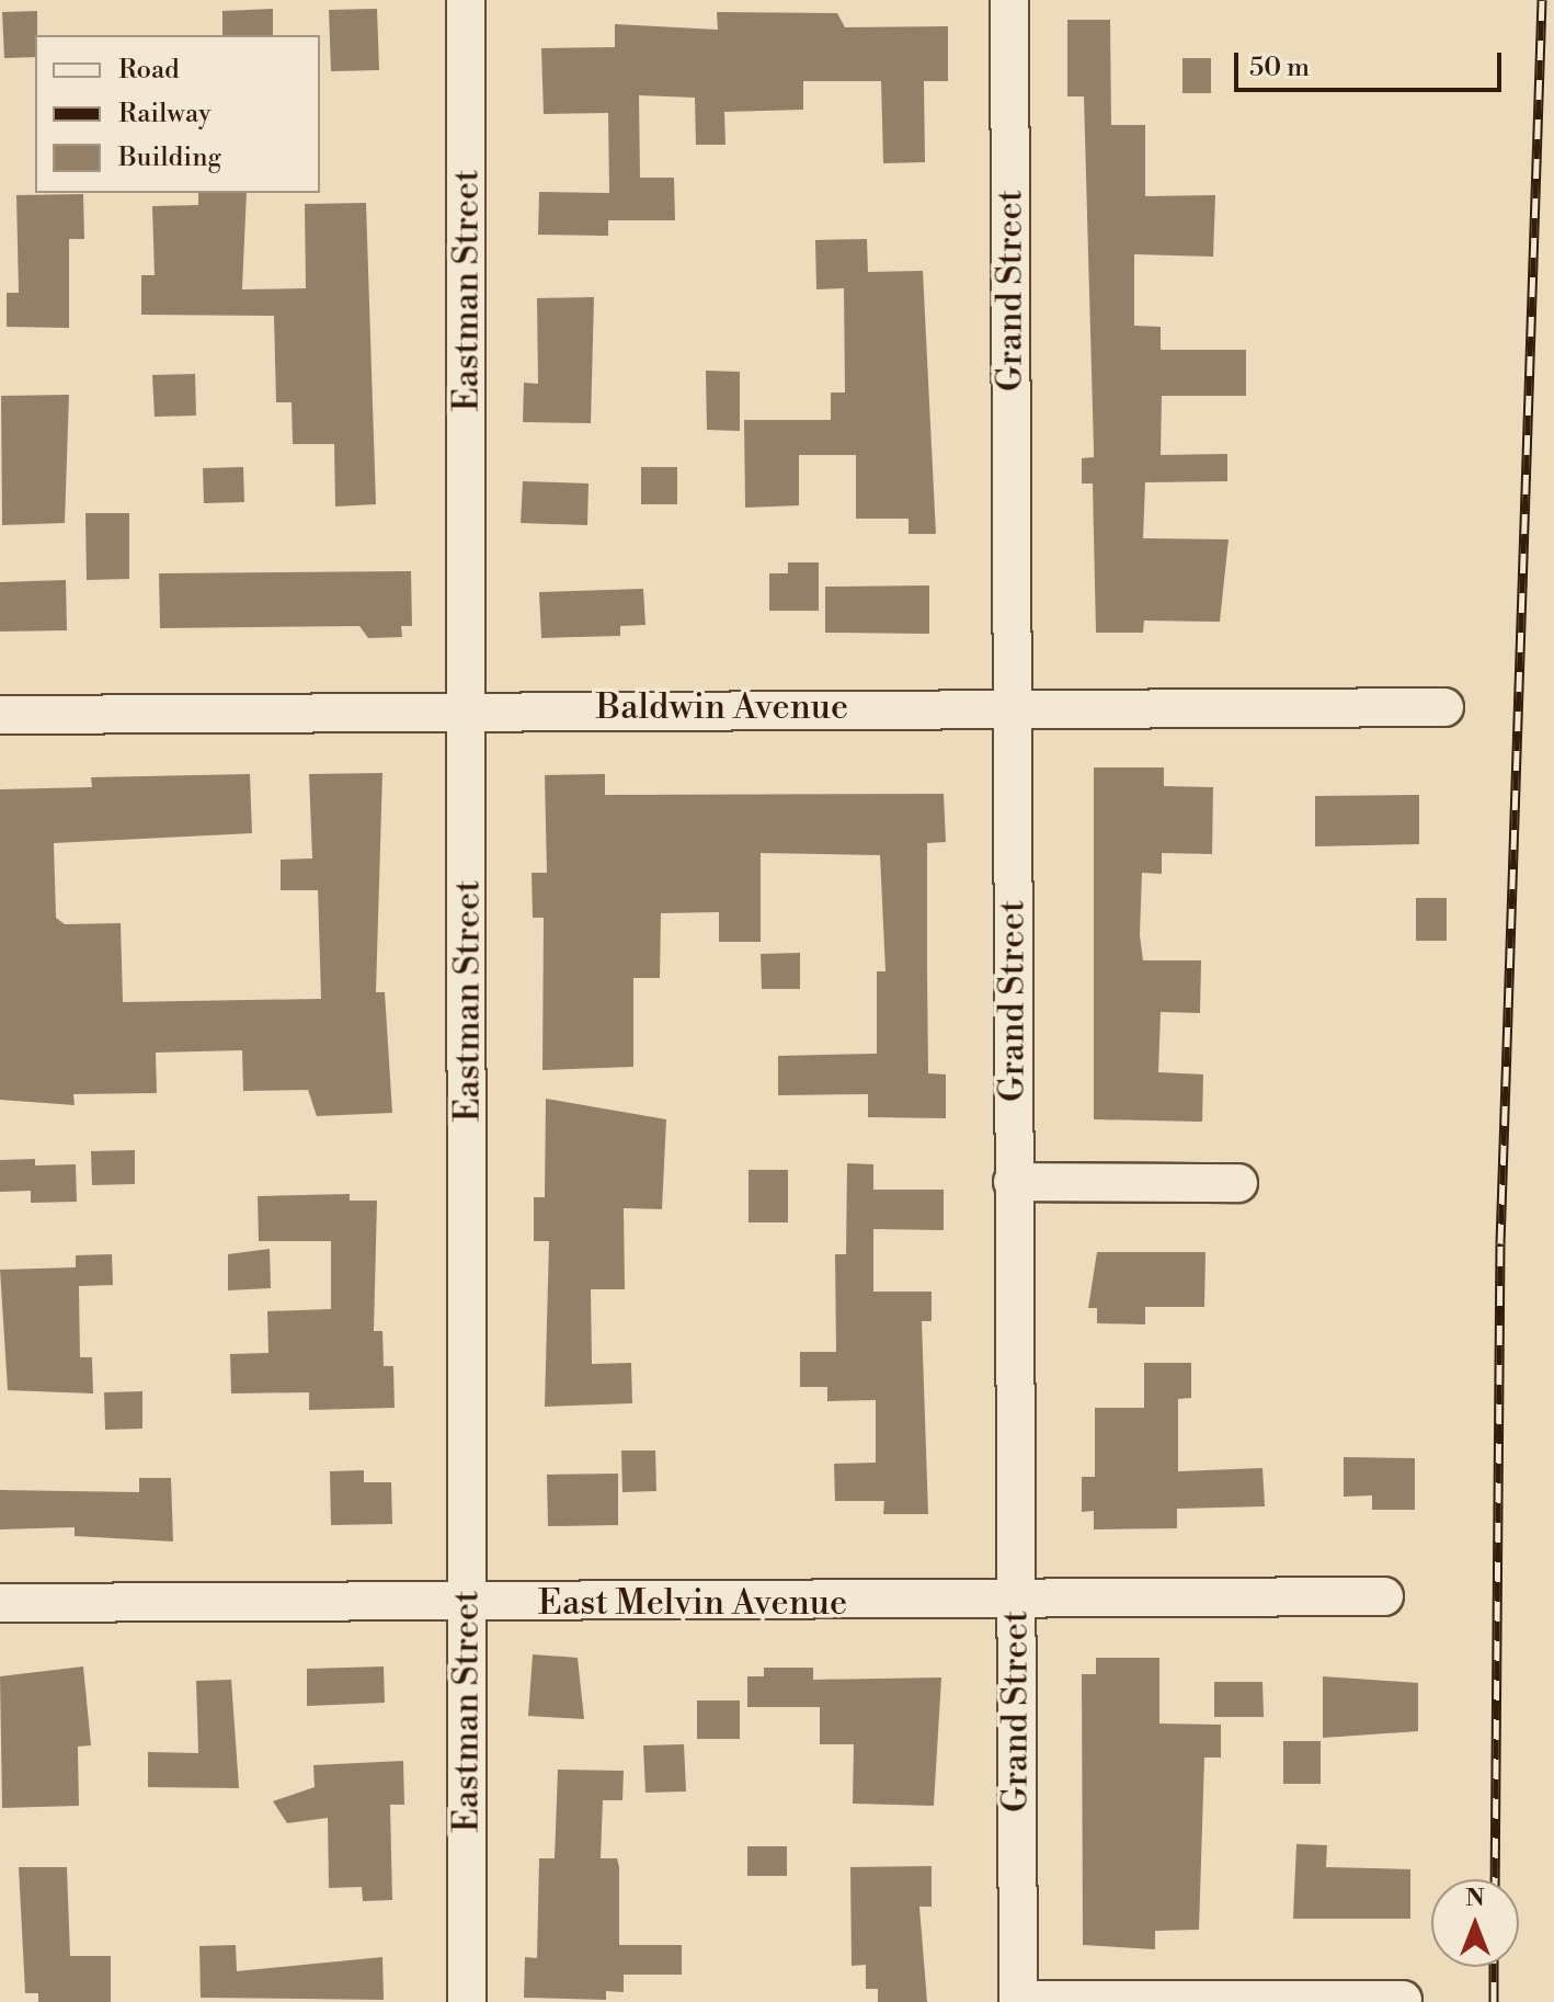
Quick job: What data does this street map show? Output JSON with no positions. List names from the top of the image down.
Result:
{
  "streets": {
    "street": [
      "Eastman Street",
      "Grand Street",
      "Baldwin Avenue",
      "East Melvin Avenue"
    ]
  },
  "crossings": [
    ["Eastman Street", "Baldwin Avenue"],
    ["Eastman Street", "East Melvin Avenue"],
    ["Grand Street", "Baldwin Avenue"],
    ["Grand Street", "East Melvin Avenue"]
  ],
  "legend": ["Road", "Railway", "Building"],
  "scale_bar": "50 m",
  "north": "top"
}
